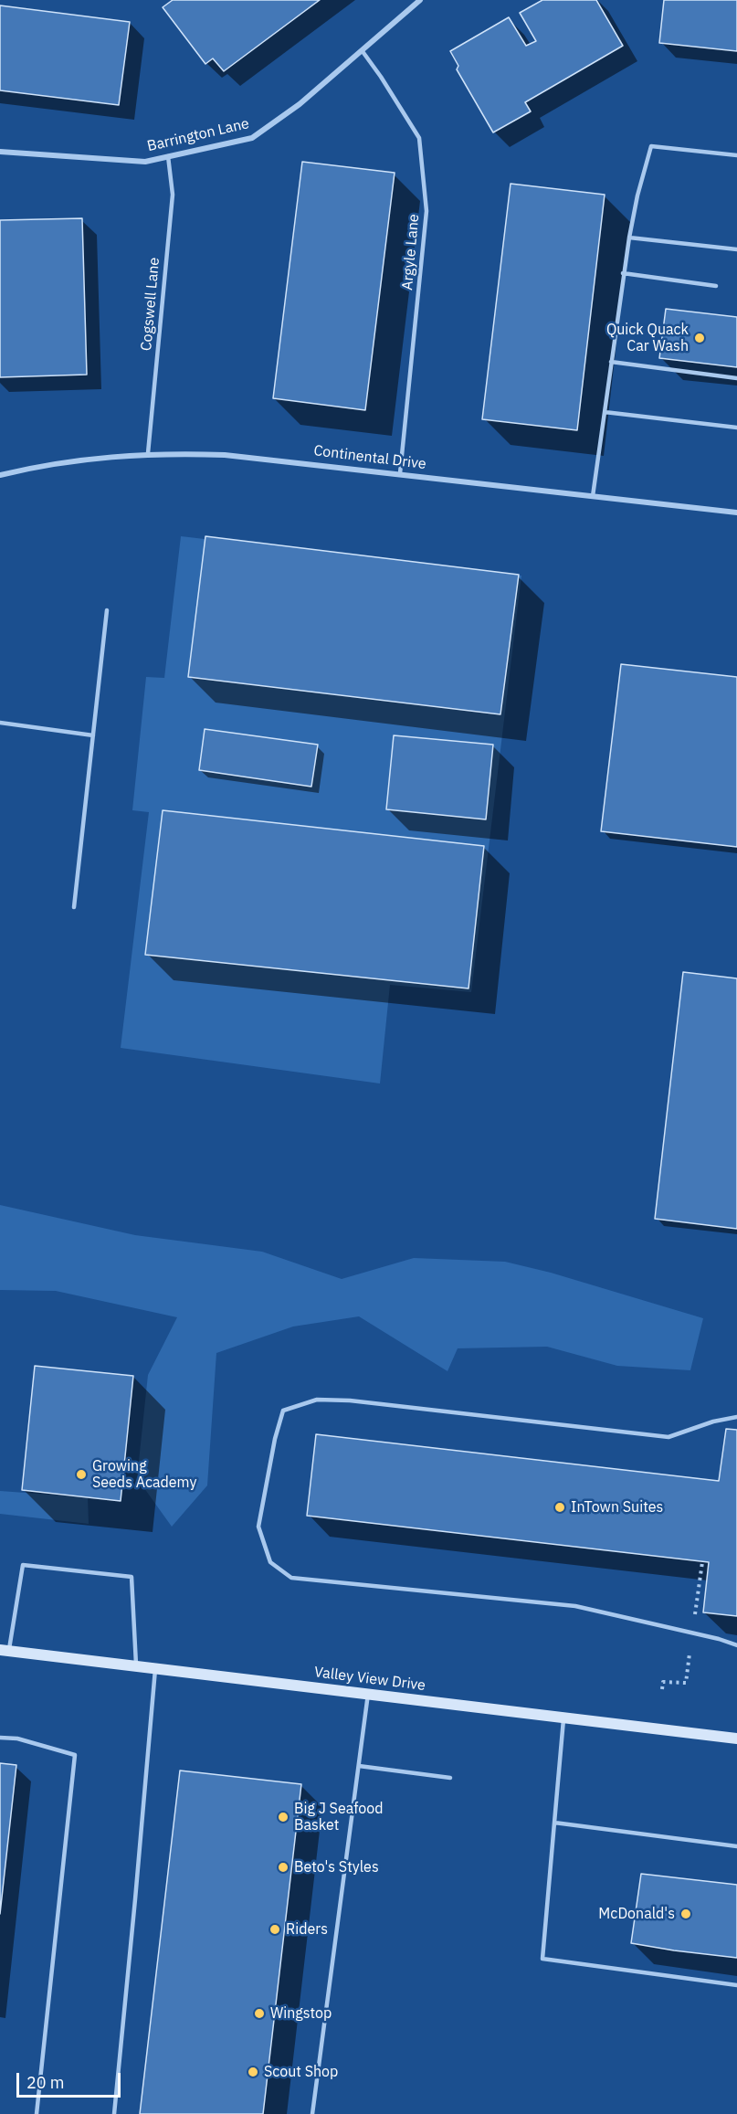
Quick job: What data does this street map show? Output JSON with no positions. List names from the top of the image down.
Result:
{
  "streets": {
    "street": ["Barrington Lane", "Continental Drive", "Valley View Drive"],
    "lane": ["Argyle Lane", "Cogswell Lane"]
  },
  "crossings": [
    ["Barrington Lane", "Argyle Lane"],
    ["Barrington Lane", "Cogswell Lane"],
    ["Argyle Lane", "Continental Drive"],
    ["Cogswell Lane", "Continental Drive"]
  ],
  "places": [
    "Quick Quack Car Wash",
    "Growing Seeds Academy",
    "InTown Suites",
    "Big J Seafood Basket",
    "Beto's Styles",
    "McDonald's",
    "Riders",
    "Wingstop",
    "Scout Shop"
  ],
  "scale_bar": "20 m"
}
